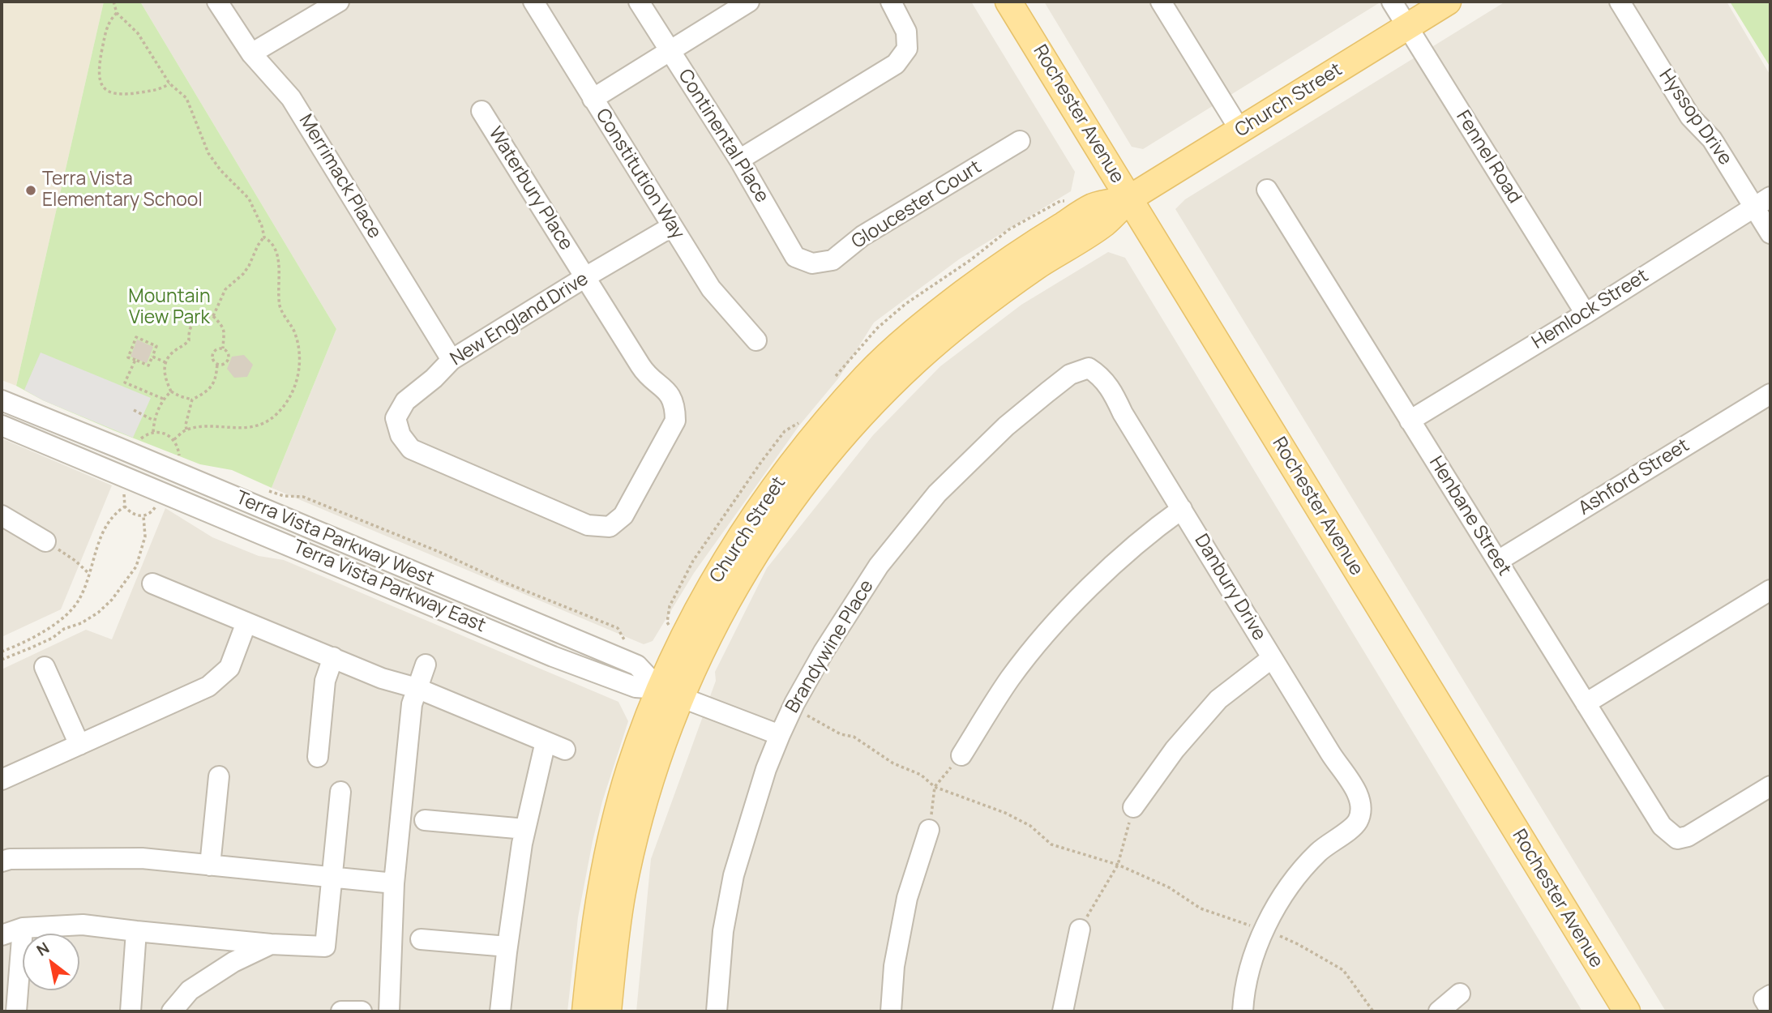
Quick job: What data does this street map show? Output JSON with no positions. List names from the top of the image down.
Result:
{
  "streets": {
    "main road": ["Church Street", "Rochester Avenue"],
    "street": [
      "Hyssop Drive",
      "Continental Place",
      "Fennel Road",
      "Constitution Way",
      "Merrimack Place",
      "Waterbury Place",
      "Gloucester Court",
      "Hemlock Street",
      "New England Drive",
      "Ashford Street",
      "Henbane Street",
      "Terra Vista Parkway West",
      "Terra Vista Parkway East",
      "Danbury Drive",
      "Brandywine Place"
    ]
  },
  "crossings": [
    ["Church Street", "Rochester Avenue"],
    ["Church Street", "Fennel Road"],
    ["Church Street", "Terra Vista Parkway West"],
    ["Church Street", "Terra Vista Parkway East"],
    ["Hyssop Drive", "Hemlock Street"],
    ["Continental Place", "Gloucester Court"],
    ["Fennel Road", "Hemlock Street"],
    ["Constitution Way", "New England Drive"],
    ["Merrimack Place", "New England Drive"],
    ["Waterbury Place", "New England Drive"],
    ["Hemlock Street", "Henbane Street"],
    ["Ashford Street", "Henbane Street"],
    ["Terra Vista Parkway West", "Terra Vista Parkway East"],
    ["Terra Vista Parkway East", "Brandywine Place"],
    ["Danbury Drive", "Brandywine Place"]
  ],
  "parks": ["Mountain View Park"],
  "places": ["Terra Vista Elementary School"],
  "north": "top left"
}
